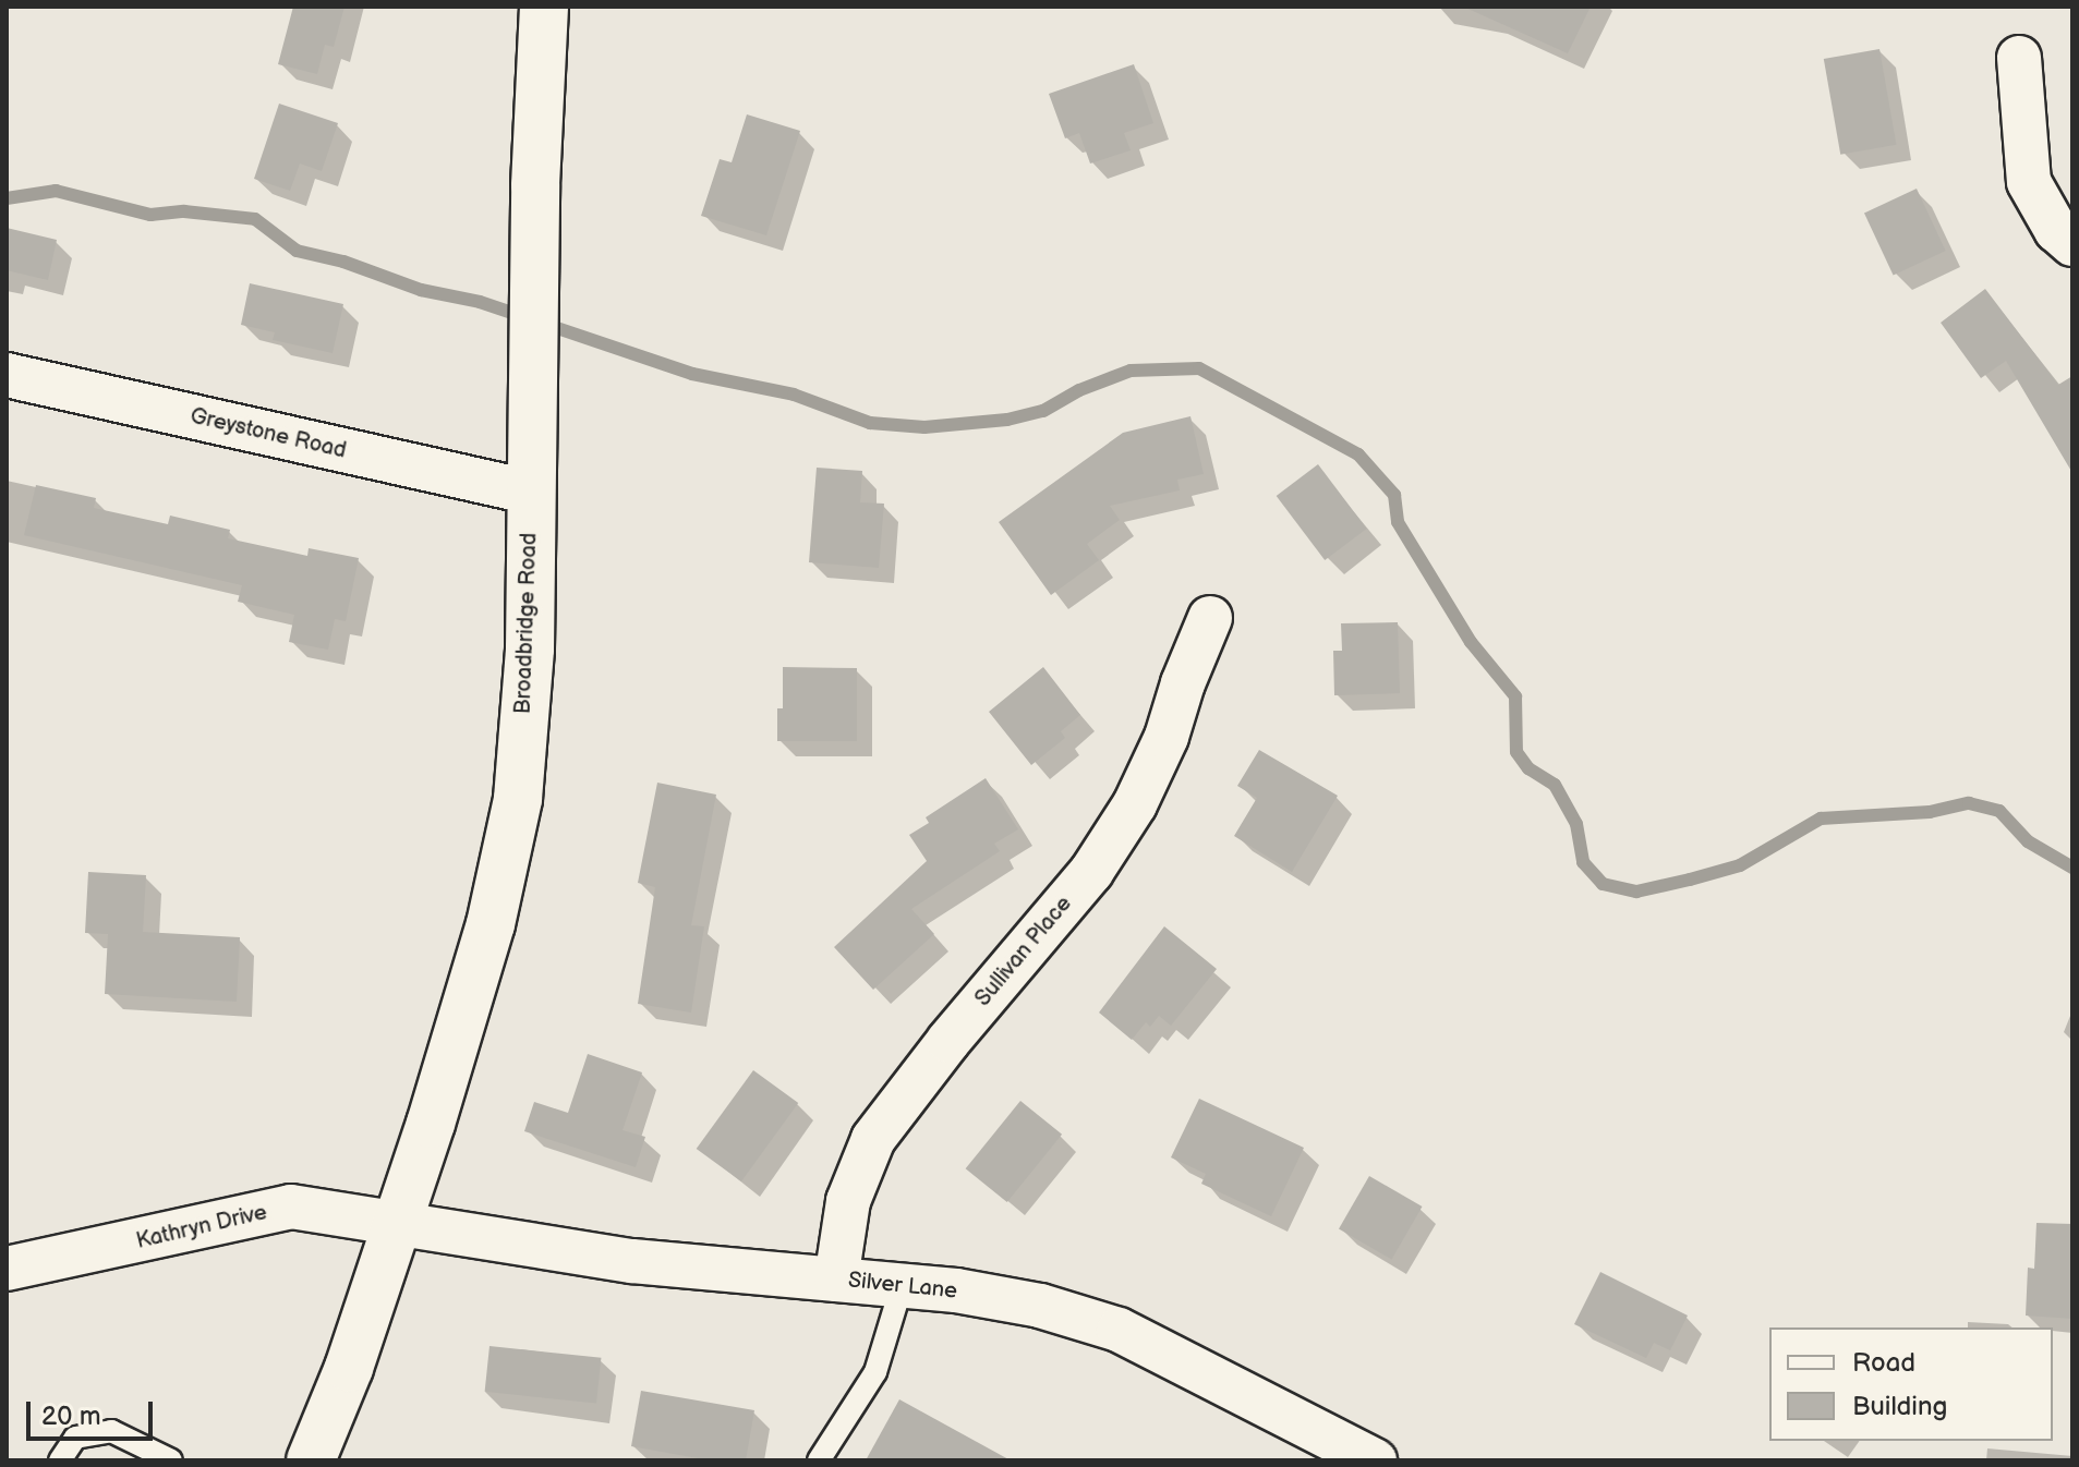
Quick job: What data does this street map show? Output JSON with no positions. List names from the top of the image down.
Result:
{
  "streets": {
    "main road": ["Broadbridge Road"],
    "street": [
      "Greystone Road",
      "Sullivan Place",
      "Kathryn Drive",
      "Silver Lane"
    ]
  },
  "crossings": [
    ["Greystone Road", "Broadbridge Road"],
    ["Broadbridge Road", "Kathryn Drive"],
    ["Broadbridge Road", "Silver Lane"],
    ["Sullivan Place", "Silver Lane"],
    ["Kathryn Drive", "Silver Lane"]
  ],
  "legend": ["Road", "Building"],
  "scale_bar": "20 m"
}
